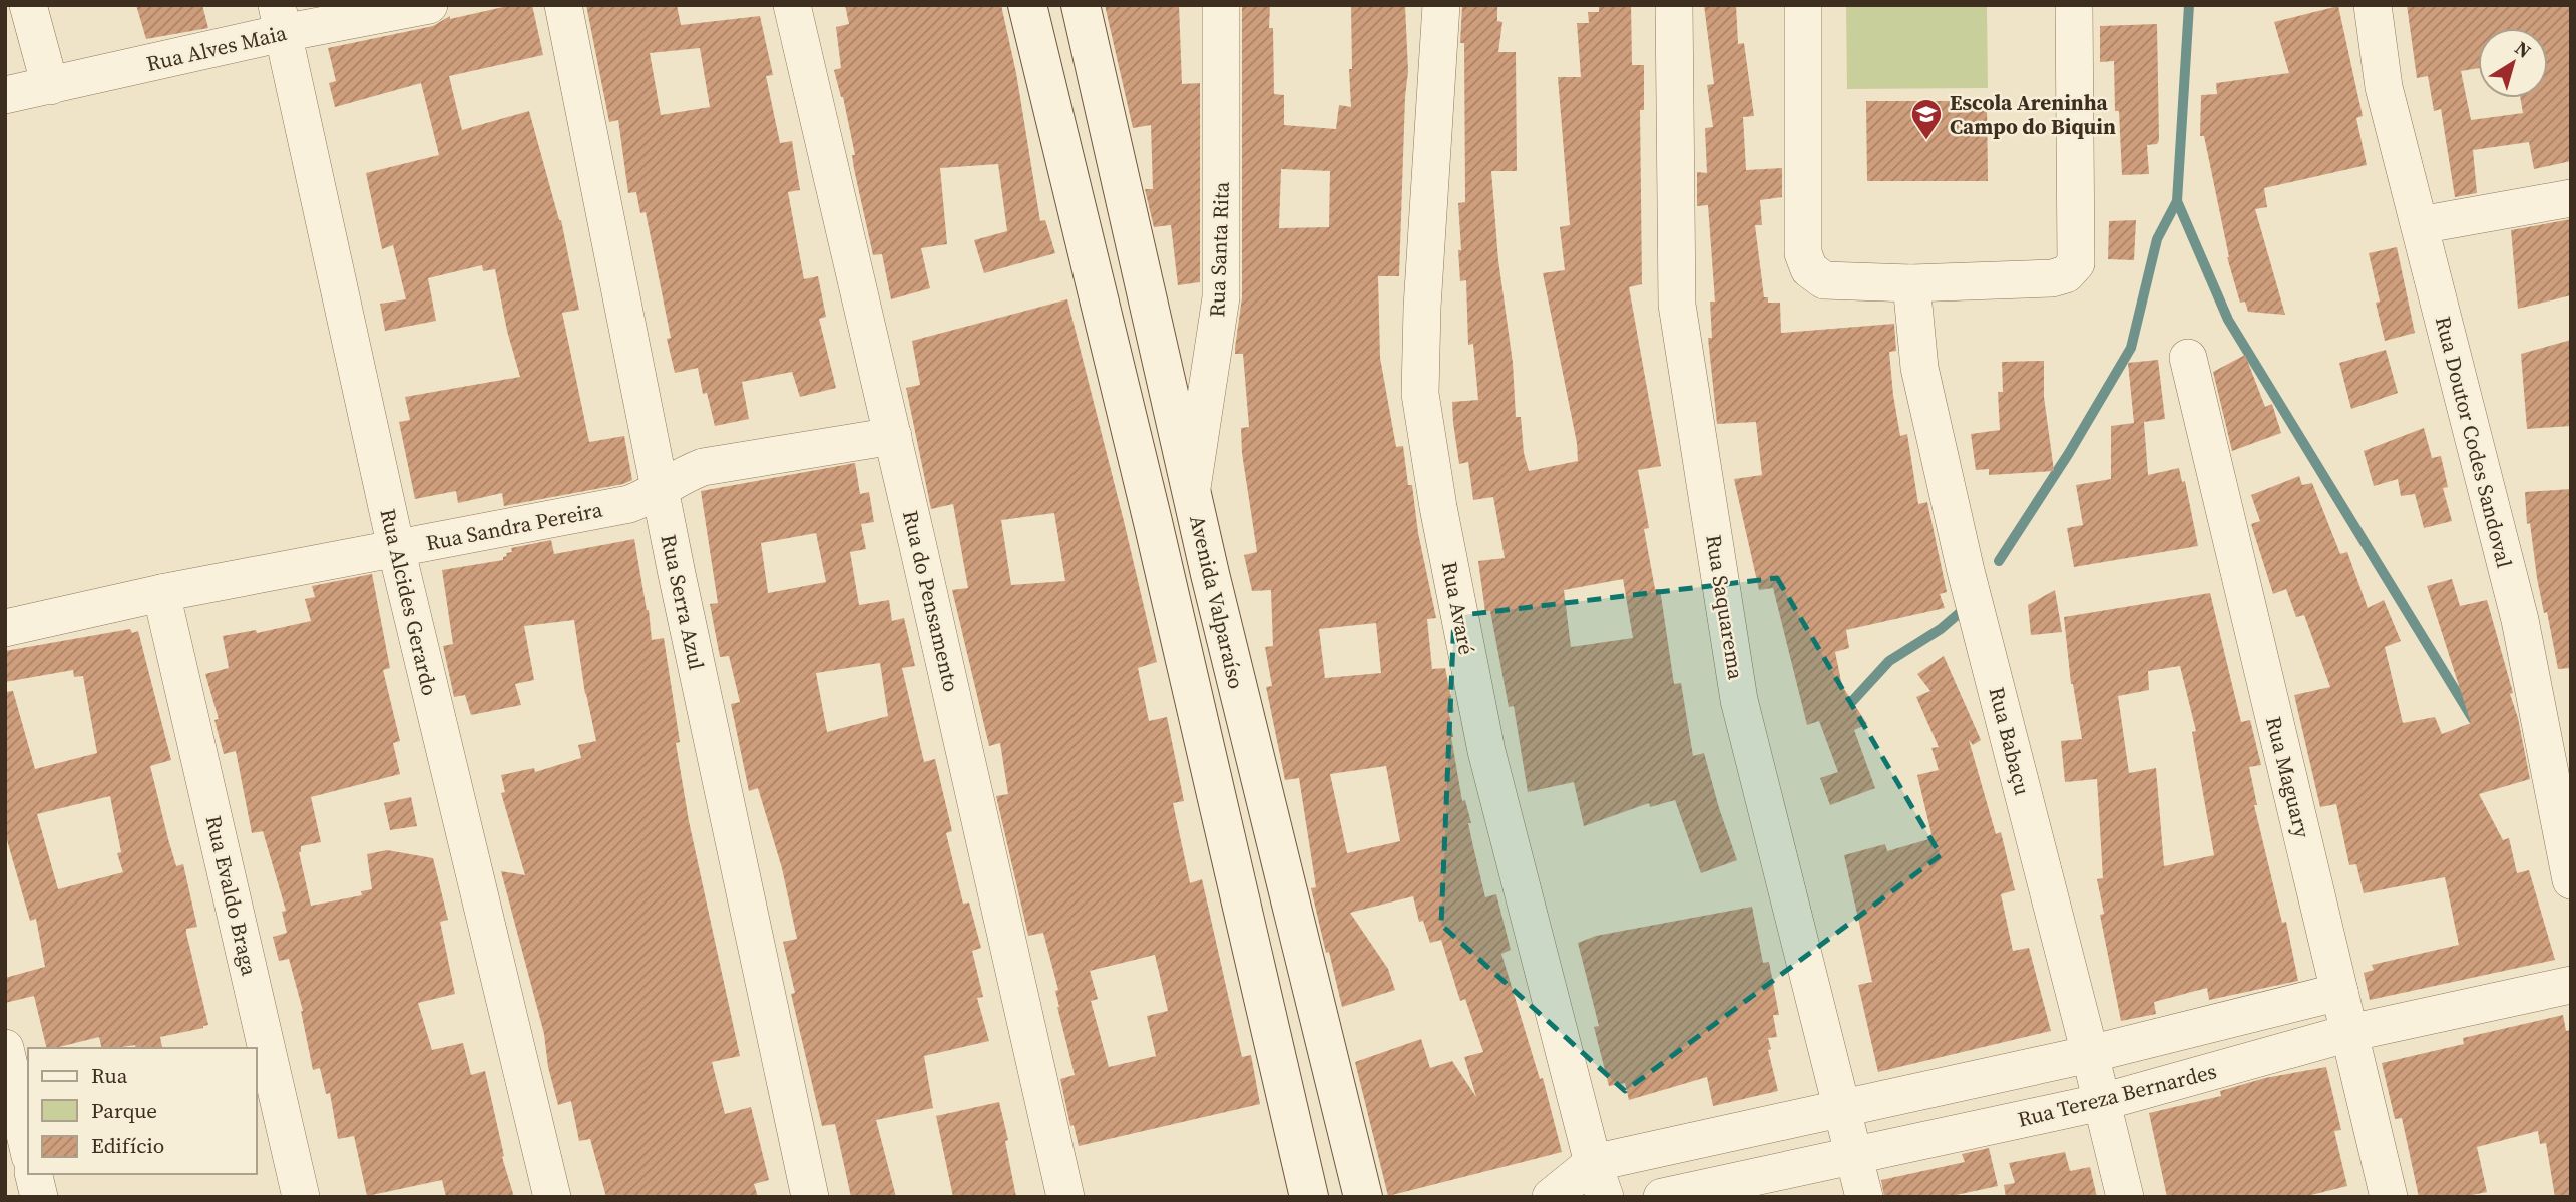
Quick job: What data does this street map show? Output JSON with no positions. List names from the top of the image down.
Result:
{
  "streets": {
    "main road": ["Avenida Valparaíso"],
    "street": [
      "Rua Alves Maia",
      "Rua Santa Rita",
      "Rua Doutor Codes Sandoval",
      "Rua Sandra Pereira",
      "Rua do Pensamento",
      "Rua Alcides Gerardo",
      "Rua Serra Azul",
      "Rua Saquarema",
      "Rua Avaré",
      "Rua Babaçu",
      "Rua Maguary",
      "Rua Evaldo Braga",
      "Rua Tereza Bernardes"
    ]
  },
  "crossings": [
    ["Rua Alves Maia", "Rua Alcides Gerardo"],
    ["Rua Santa Rita", "Avenida Valparaíso"],
    ["Rua Sandra Pereira", "Rua do Pensamento"],
    ["Rua Sandra Pereira", "Rua Alcides Gerardo"],
    ["Rua Sandra Pereira", "Rua Serra Azul"],
    ["Rua Sandra Pereira", "Rua Evaldo Braga"],
    ["Rua Saquarema", "Rua Tereza Bernardes"],
    ["Rua Babaçu", "Rua Tereza Bernardes"],
    ["Rua Maguary", "Rua Tereza Bernardes"]
  ],
  "places": {
    "school or university": ["Escola Areninha Campo do Biquin"]
  },
  "legend": ["Rua", "Parque", "Edifício"],
  "north": "top right"
}
